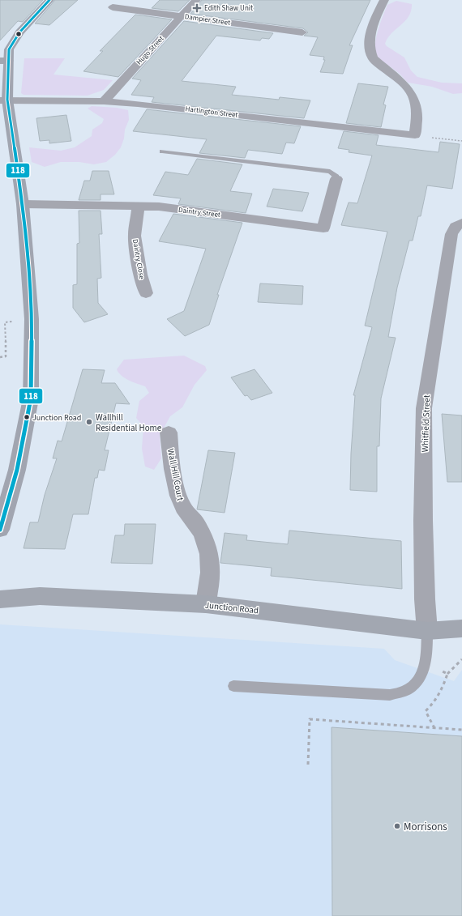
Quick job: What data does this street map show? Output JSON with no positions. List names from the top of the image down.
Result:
{
  "streets": {
    "street": [
      "Dampier Street",
      "Hugo Street",
      "Hartington Street",
      "Daintry Street",
      "Daintry Close",
      "Whitfield Street",
      "Wall Hill Court",
      "Junction Road"
    ]
  },
  "crossings": [
    ["Dampier Street", "Hugo Street"],
    ["Hugo Street", "Hartington Street"],
    ["Daintry Street", "Daintry Close"],
    ["Whitfield Street", "Junction Road"],
    ["Wall Hill Court", "Junction Road"]
  ],
  "places": {
    "health": ["Edith Shaw Unit"],
    "other": ["Junction Road", "Wallhill Residential Home", "Morrisons"]
  },
  "lines": ["transit line 118"]
}
